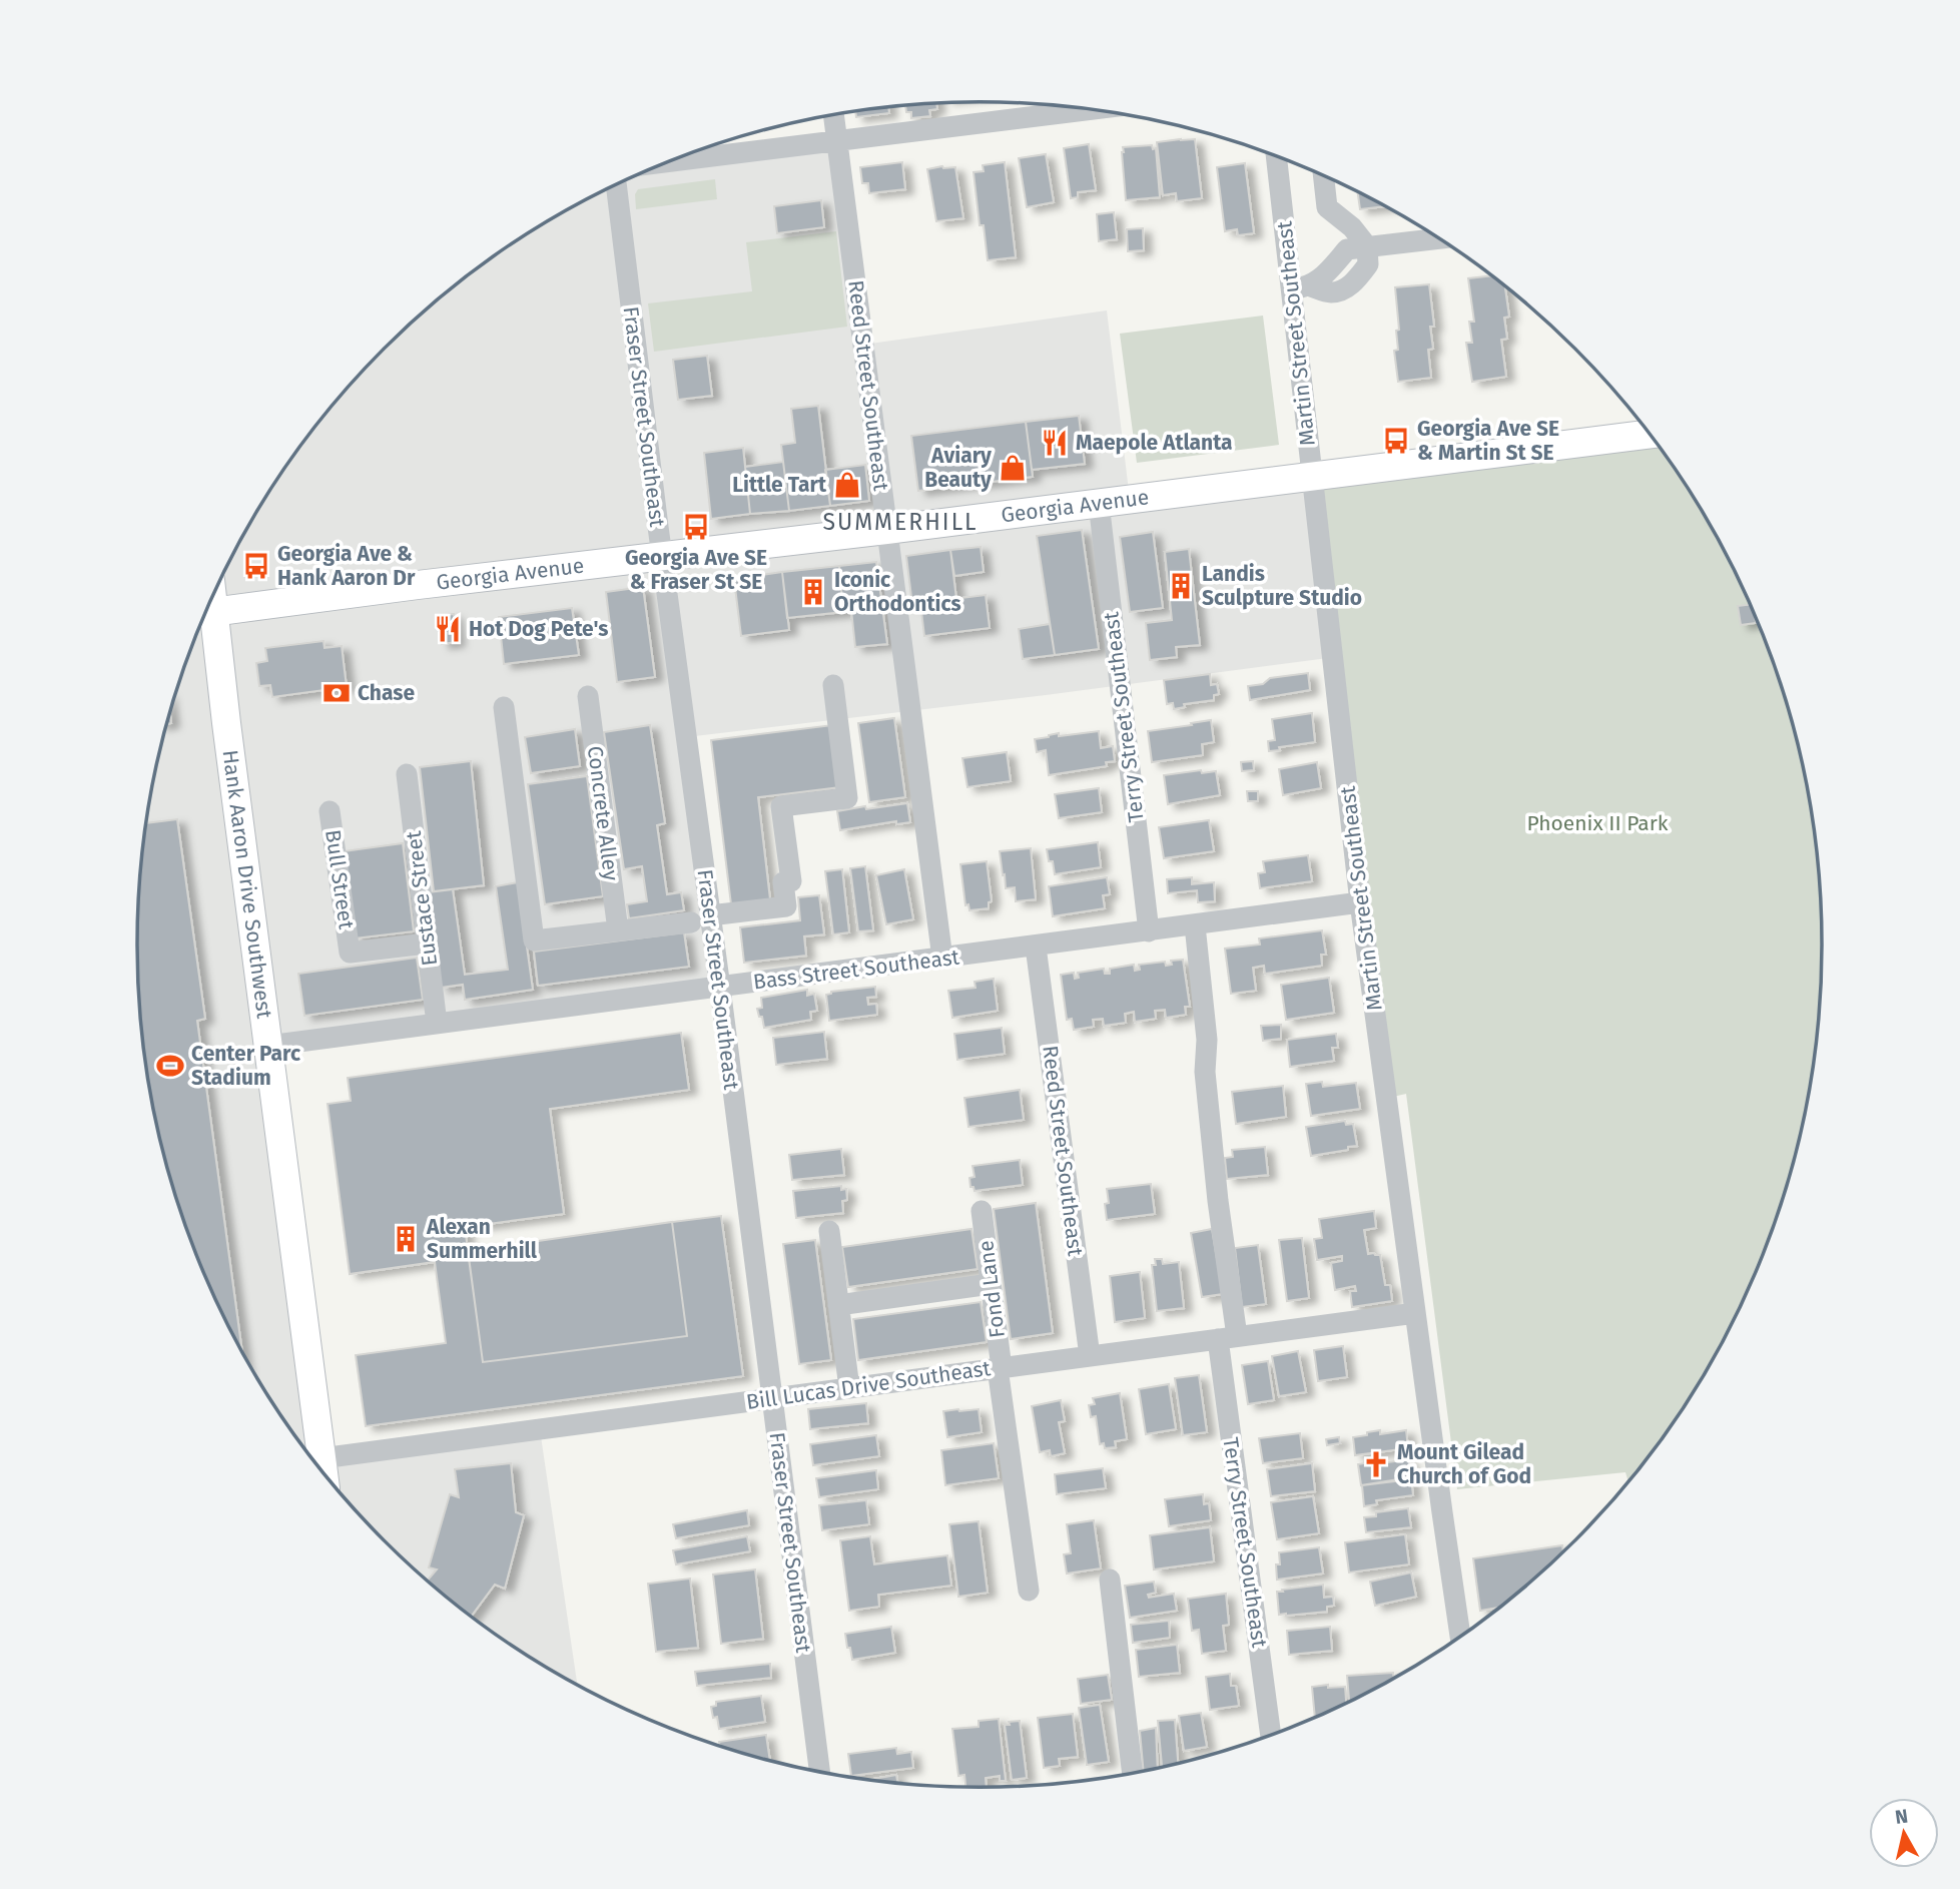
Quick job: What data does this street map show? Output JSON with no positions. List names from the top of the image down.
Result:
{
  "streets": {
    "main road": ["Georgia Avenue", "Hank Aaron Drive Southwest"],
    "street": [
      "Martin Street Southeast",
      "Reed Street Southeast",
      "Fraser Street Southeast",
      "Terry Street Southeast",
      "Concrete Alley",
      "Bull Street",
      "Eustace Street",
      "Bass Street Southeast",
      "Fond Lane",
      "Bill Lucas Drive Southeast"
    ]
  },
  "crossings": [
    ["Martin Street Southeast", "Georgia Avenue"],
    ["Martin Street Southeast", "Bass Street Southeast"],
    ["Martin Street Southeast", "Bill Lucas Drive Southeast"],
    ["Reed Street Southeast", "Georgia Avenue"],
    ["Reed Street Southeast", "Bass Street Southeast"],
    ["Reed Street Southeast", "Bill Lucas Drive Southeast"],
    ["Fraser Street Southeast", "Georgia Avenue"],
    ["Fraser Street Southeast", "Bass Street Southeast"],
    ["Fraser Street Southeast", "Bill Lucas Drive Southeast"],
    ["Georgia Avenue", "Terry Street Southeast"],
    ["Terry Street Southeast", "Bass Street Southeast"],
    ["Terry Street Southeast", "Bill Lucas Drive Southeast"],
    ["Bull Street", "Eustace Street"],
    ["Hank Aaron Drive Southwest", "Bass Street Southeast"],
    ["Hank Aaron Drive Southwest", "Bill Lucas Drive Southeast"],
    ["Eustace Street", "Bass Street Southeast"],
    ["Fond Lane", "Bill Lucas Drive Southeast"]
  ],
  "districts": ["SUMMERHILL"],
  "parks": ["Phoenix II Park"],
  "places": {
    "bus stop": ["Georgia Ave SE & Martin St SE", "Georgia Ave SE & Fraser St SE", "Georgia Ave & Hank Aaron Dr"],
    "restaurant": ["Maepole Atlanta", "Hot Dog Pete's"],
    "shop": ["Aviary Beauty", "Little Tart"],
    "building": ["Landis Sculpture Studio", "Iconic Orthodontics", "Alexan Summerhill"],
    "bank": ["Chase"],
    "sports": ["Center Parc Stadium"],
    "church": ["Mount Gilead Church of God"]
  },
  "north": "top"
}
